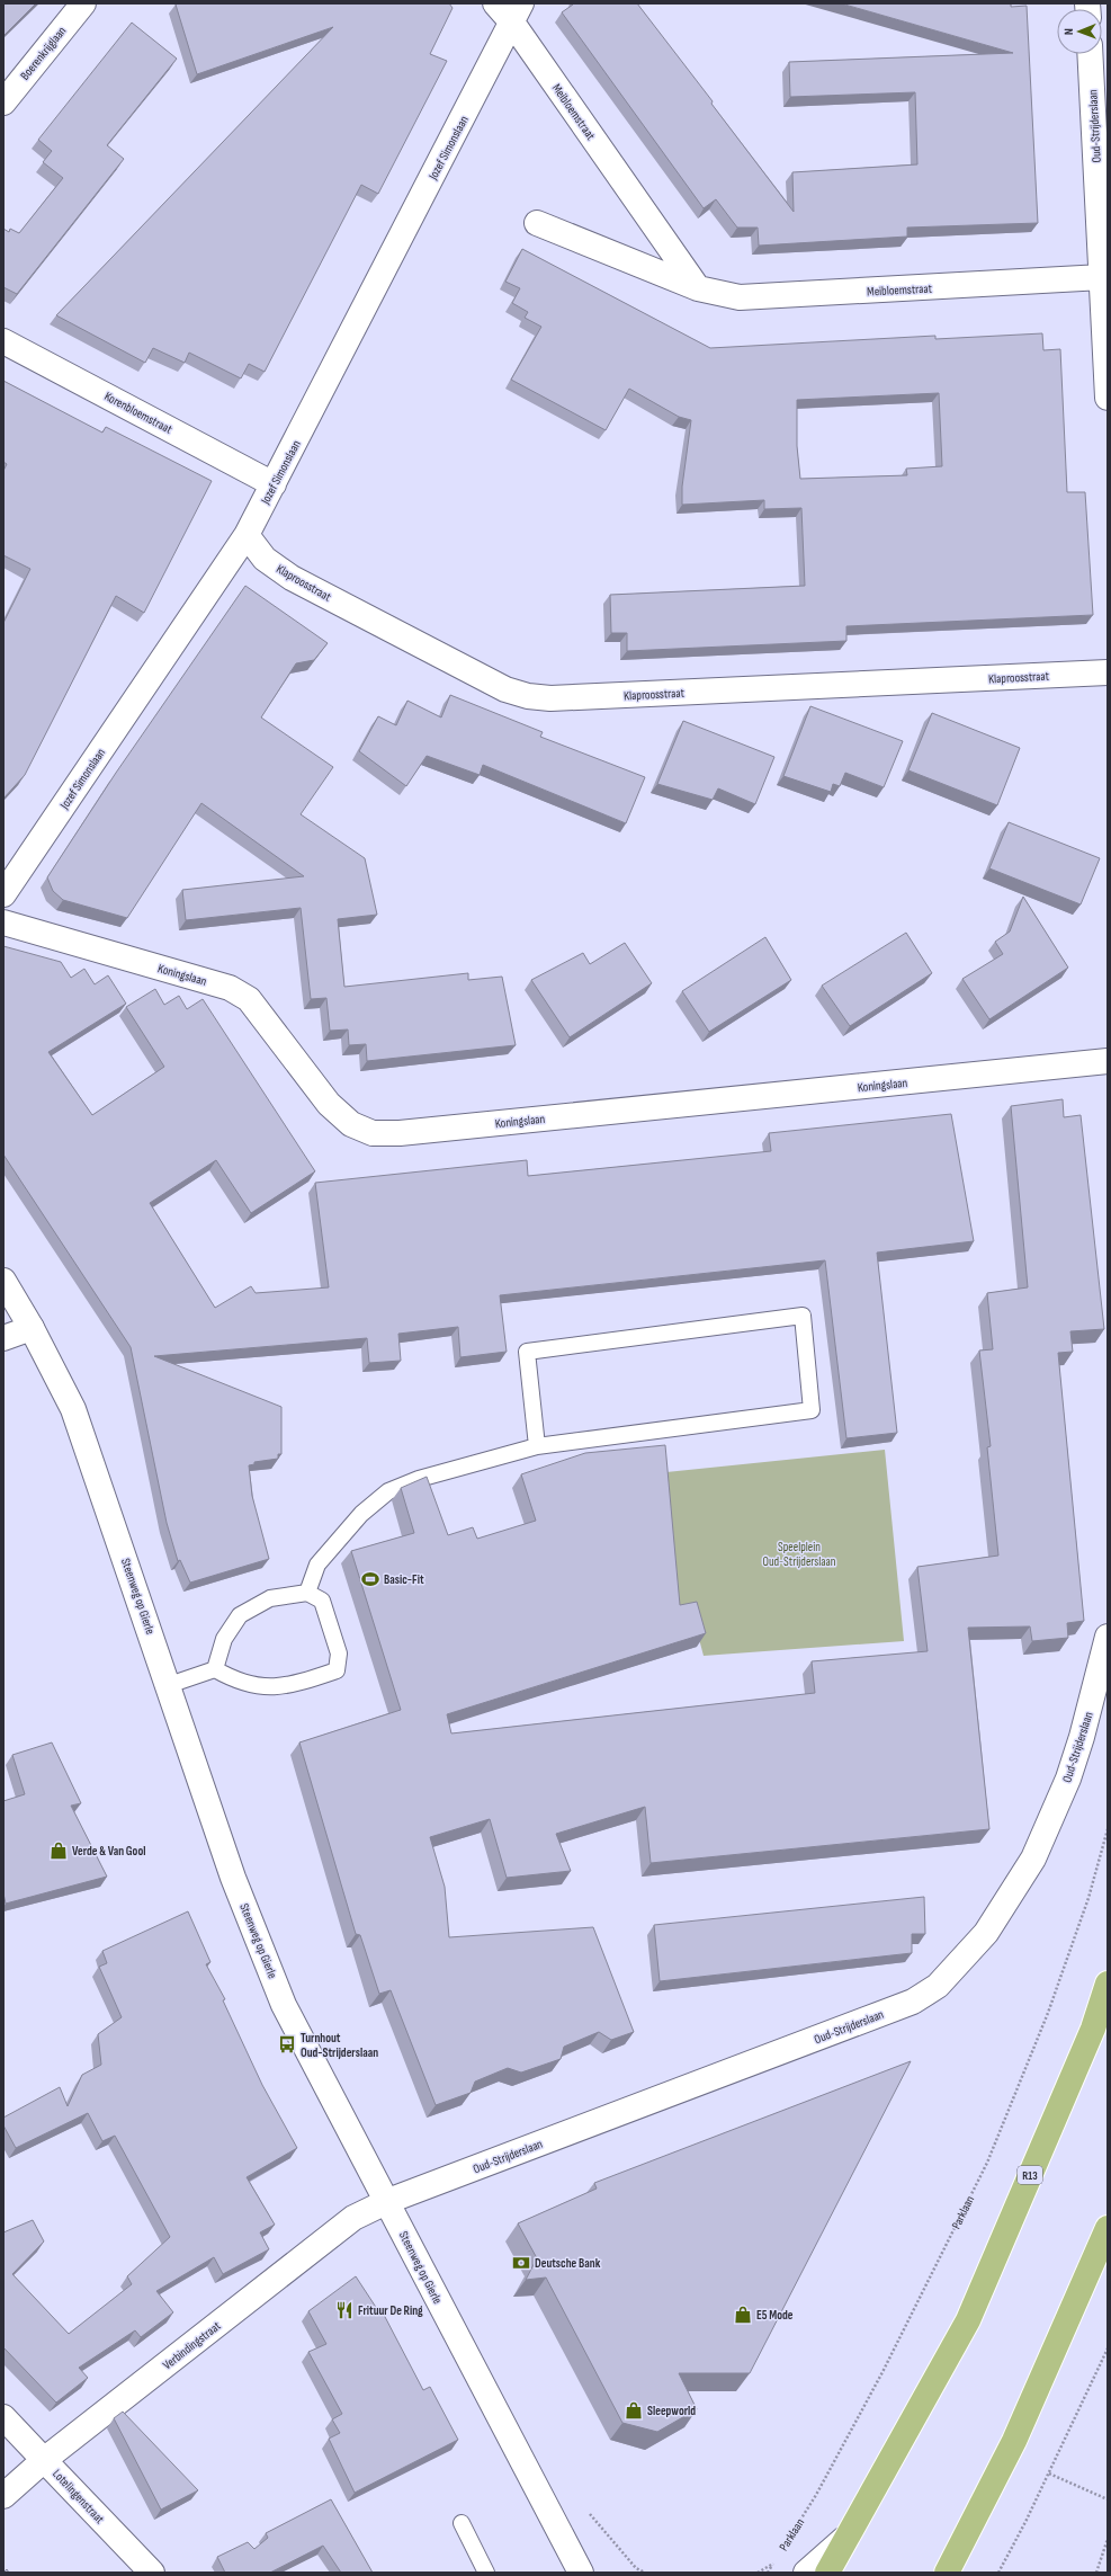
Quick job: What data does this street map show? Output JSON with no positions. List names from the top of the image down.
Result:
{
  "streets": {
    "main road": ["R13"],
    "street": [
      "Boerenkrijglaan",
      "Meibloemstraat",
      "Oud-Strijderslaan",
      "Jozef Simonslaan",
      "Korenbloemstraat",
      "Klaproosstraat",
      "Koningslaan",
      "Steenweg op Gierle",
      "Verbindingstraat",
      "Lotelingenstraat"
    ],
    "path": ["Parklaan"]
  },
  "crossings": [
    ["Meibloemstraat", "Oud-Strijderslaan"],
    ["Meibloemstraat", "Jozef Simonslaan"],
    ["Oud-Strijderslaan", "Steenweg op Gierle"],
    ["Oud-Strijderslaan", "Verbindingstraat"],
    ["Jozef Simonslaan", "Korenbloemstraat"],
    ["Jozef Simonslaan", "Klaproosstraat"],
    ["Steenweg op Gierle", "Verbindingstraat"],
    ["Verbindingstraat", "Lotelingenstraat"]
  ],
  "parks": ["Speelplein Oud-Strijderslaan"],
  "places": {
    "sports": ["Basic-Fit"],
    "shop": ["Verde & Van Gool", "E5 Mode", "Sleepworld"],
    "bus stop": ["Turnhout Oud-Strijderslaan"],
    "bank": ["Deutsche Bank"],
    "restaurant": ["Frituur De Ring"]
  },
  "north": "left"
}
